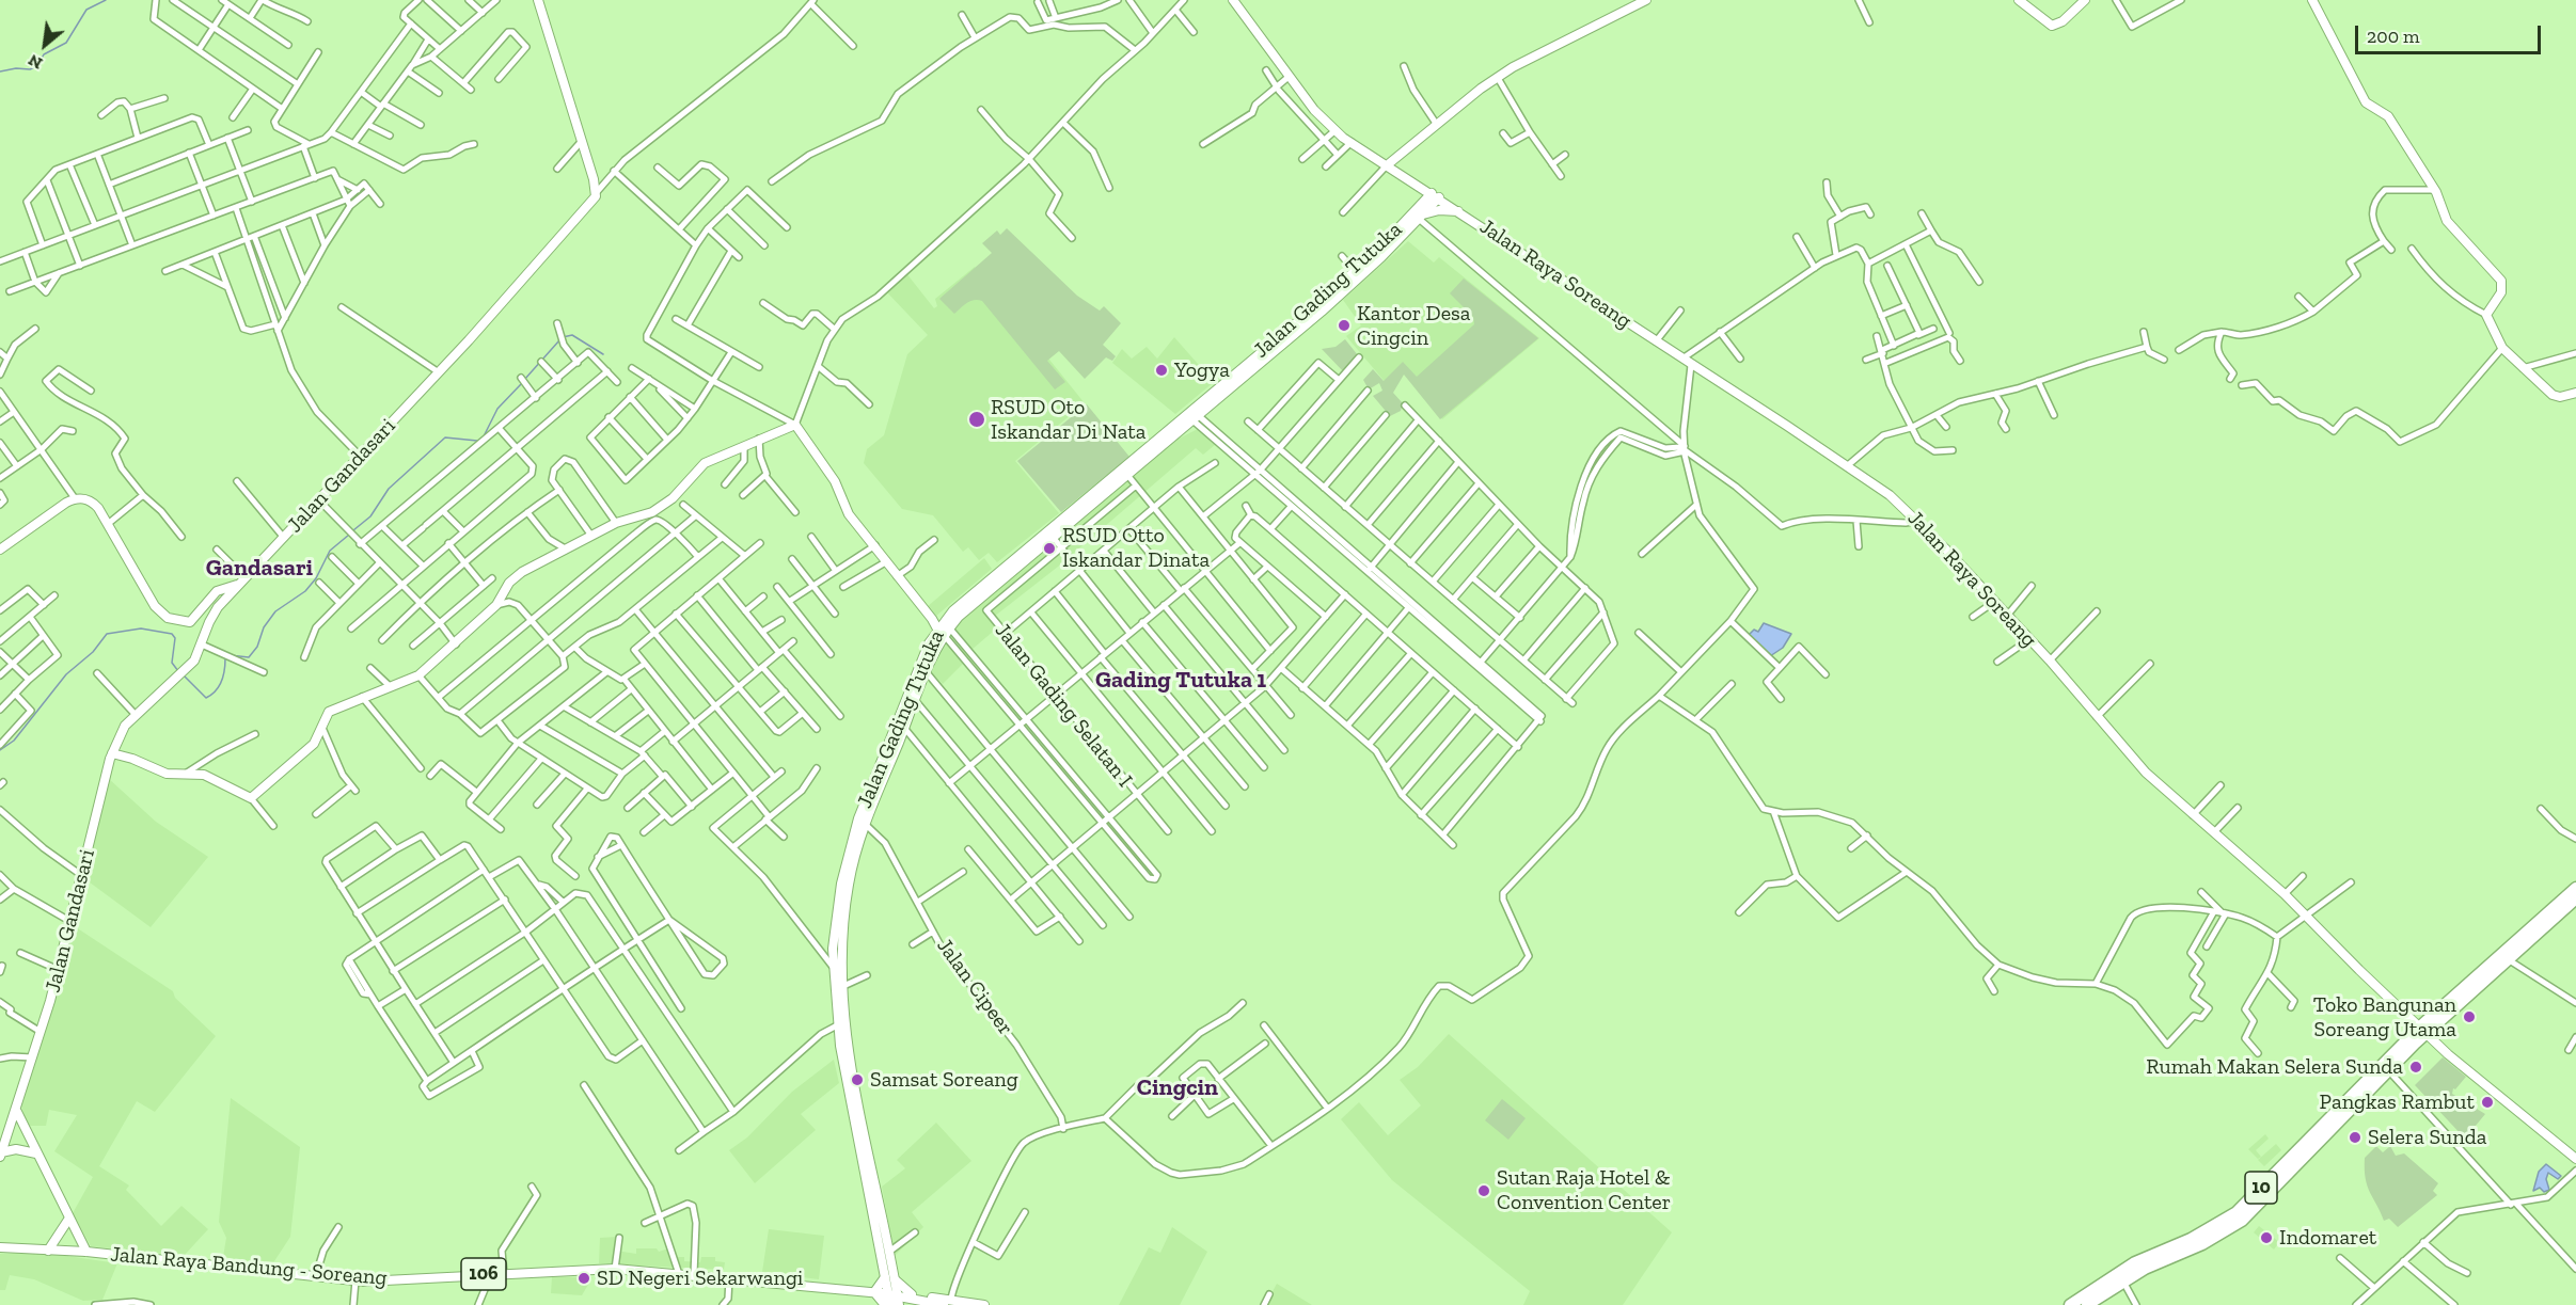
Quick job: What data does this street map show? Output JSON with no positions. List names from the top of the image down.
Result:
{
  "streets": {
    "highway": ["10"],
    "main road": [
      "Jalan Raya Soreang",
      "Jalan Gading Tutuka",
      "Jalan Gandasari",
      "Jalan Raya Bandung - Soreang",
      "106"
    ],
    "street": ["Jalan Gading Selatan I", "Jalan Cipeer"]
  },
  "crossings": [
    ["Jalan Raya Soreang", "Jalan Gading Tutuka"],
    ["Jalan Raya Soreang", "10"],
    ["Jalan Gading Tutuka", "Jalan Cipeer"],
    ["Jalan Gading Tutuka", "Jalan Raya Bandung - Soreang"]
  ],
  "districts": ["Gandasari", "Gading Tutuka 1", "Cingcin"],
  "places": [
    "Kantor Desa Cingcin",
    "Yogya",
    "RSUD Oto Iskandar Di Nata",
    "RSUD Otto Iskandar Dinata",
    "Toko Bangunan Soreang Utama",
    "Rumah Makan Selera Sunda",
    "Samsat Soreang",
    "Pangkas Rambut",
    "Selera Sunda",
    "Sutan Raja Hotel & Convention Center",
    "Indomaret",
    "SD Negeri Sekarwangi"
  ],
  "scale_bar": "200 m",
  "north": "bottom left"
}
